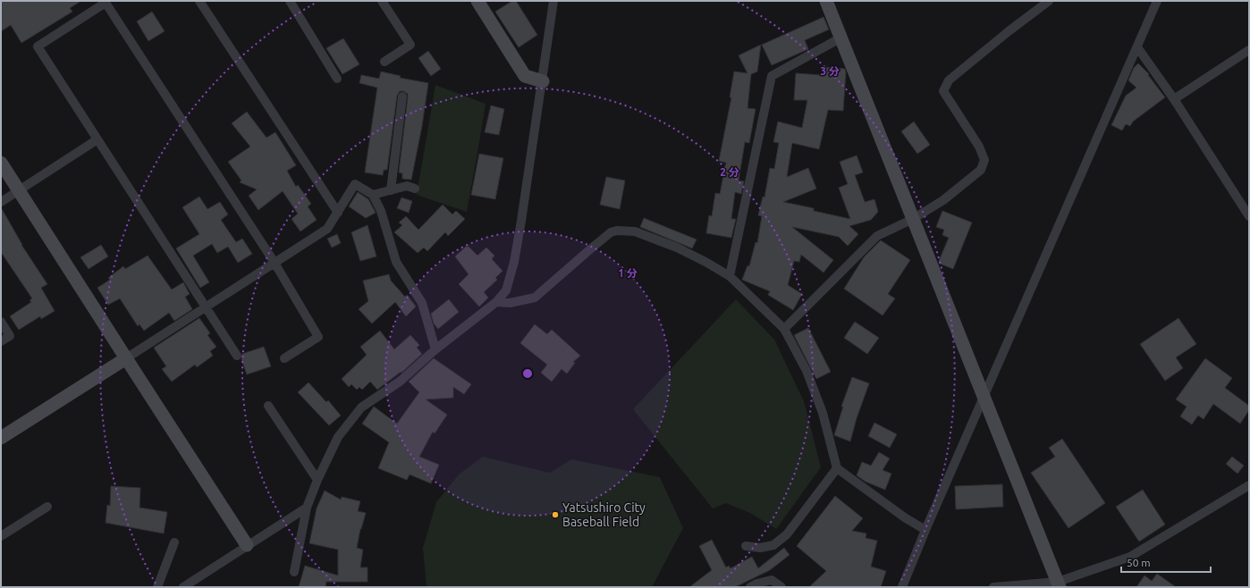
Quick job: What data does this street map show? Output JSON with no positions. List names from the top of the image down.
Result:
{
  "places": ["Yatsushiro City Baseball Field"],
  "scale_bar": "50 m",
  "rings": ["3 分", "2 分", "1 分"]
}
